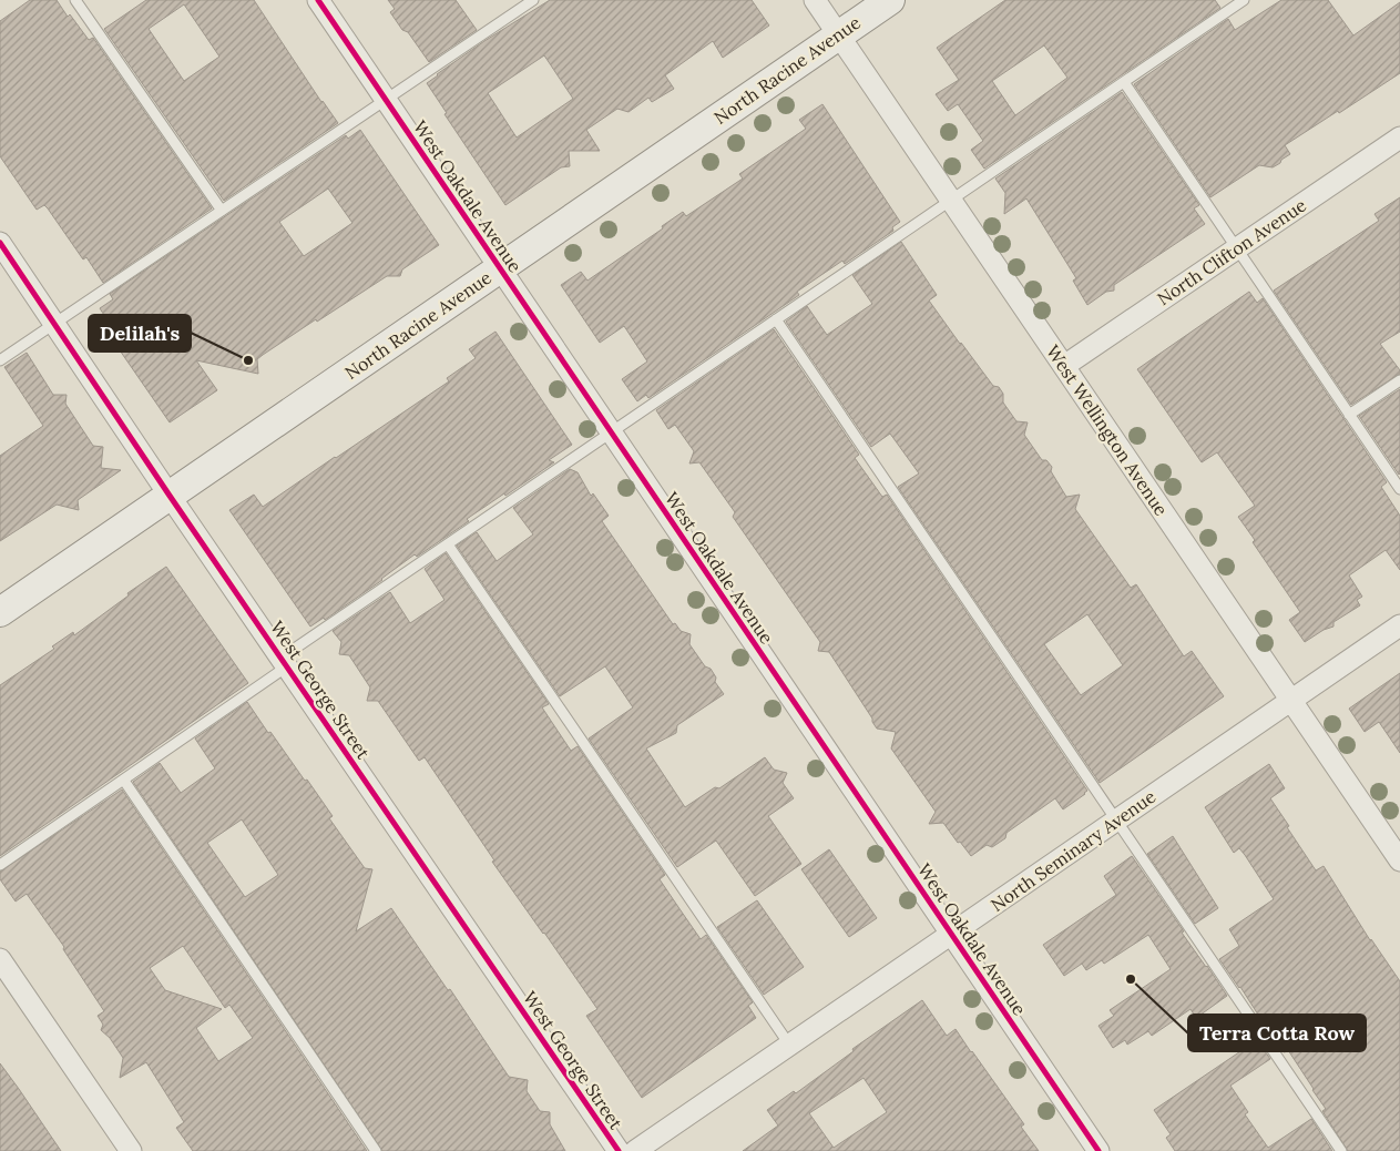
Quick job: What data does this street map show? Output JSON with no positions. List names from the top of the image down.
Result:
{
  "streets": {
    "street": [
      "North Racine Avenue",
      "West Oakdale Avenue",
      "North Clifton Avenue",
      "West Wellington Avenue",
      "West George Street",
      "North Seminary Avenue"
    ]
  },
  "crossings": [
    ["North Racine Avenue", "West Oakdale Avenue"],
    ["North Racine Avenue", "West Wellington Avenue"],
    ["North Racine Avenue", "West George Street"],
    ["West Oakdale Avenue", "North Seminary Avenue"],
    ["North Clifton Avenue", "West Wellington Avenue"],
    ["West Wellington Avenue", "North Seminary Avenue"]
  ],
  "places": ["Delilah's", "Terra Cotta Row"]
}
